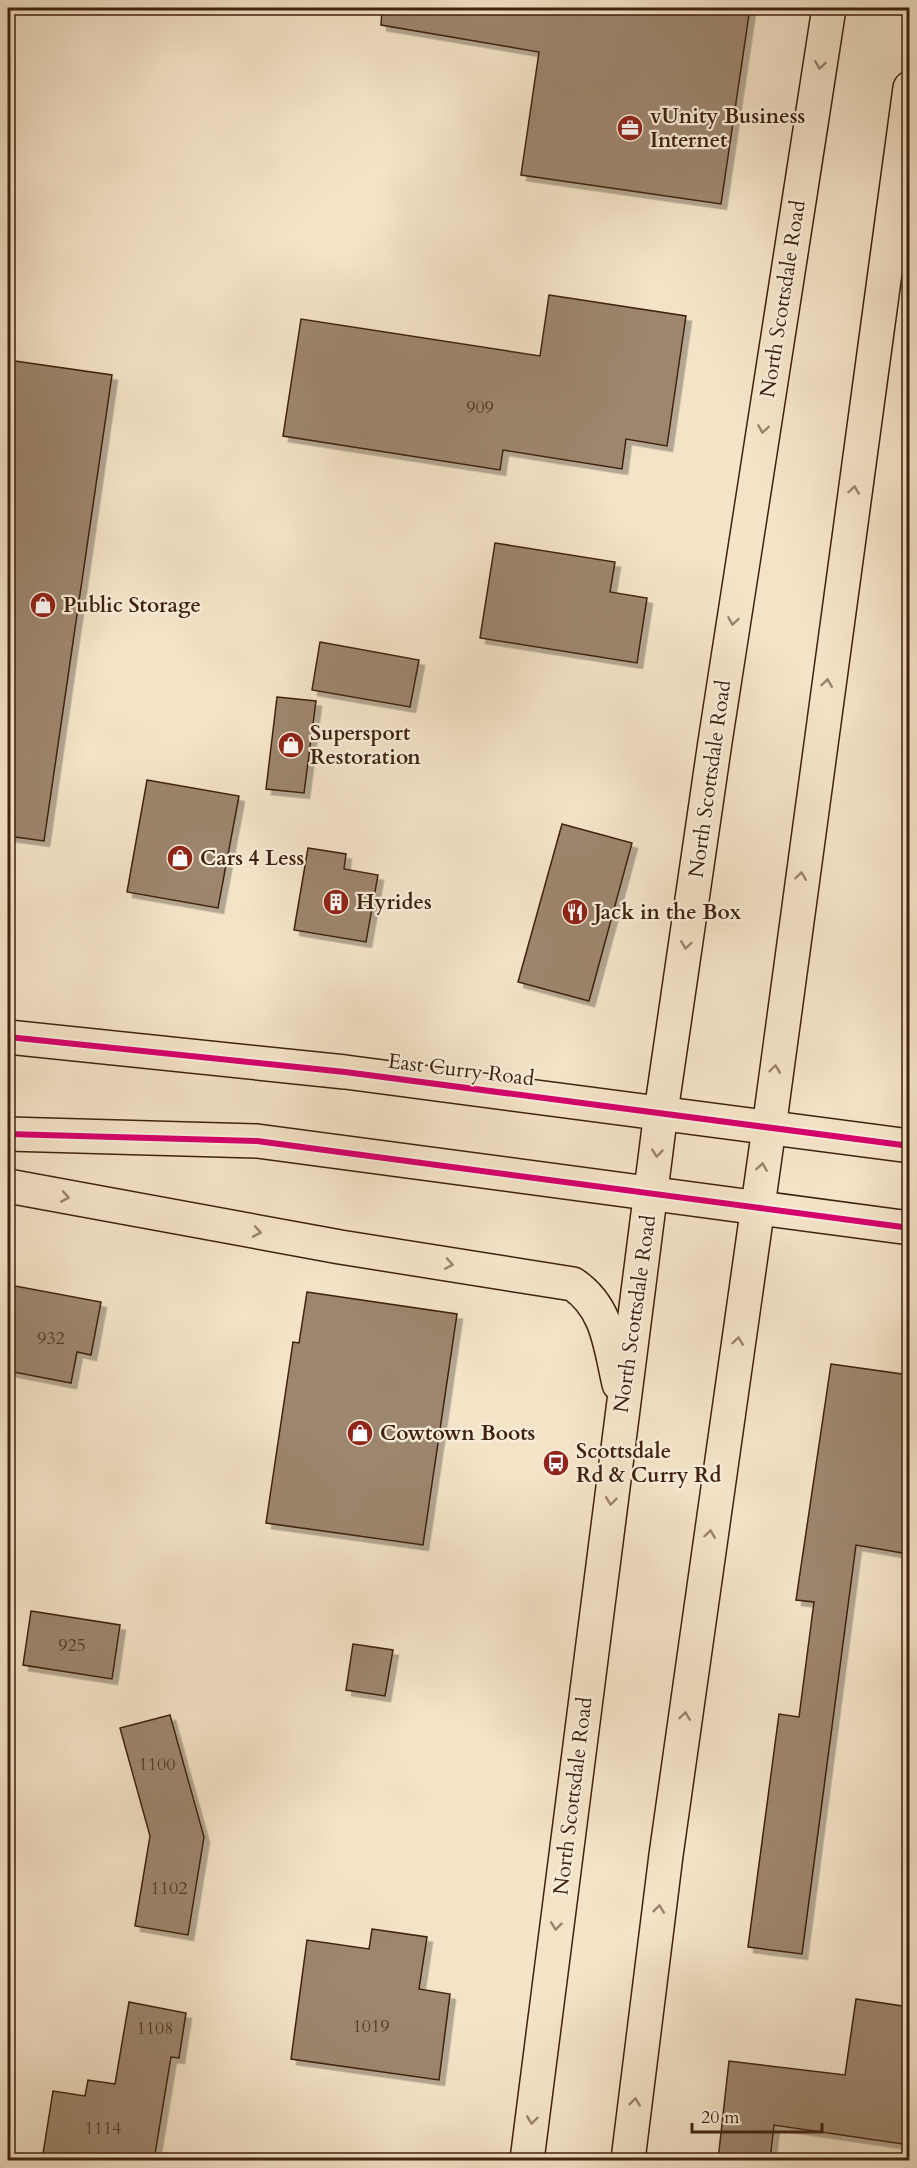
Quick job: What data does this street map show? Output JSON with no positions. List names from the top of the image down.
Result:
{
  "streets": {
    "main road": ["North Scottsdale Road", "East Curry Road"]
  },
  "crossings": [
    ["North Scottsdale Road", "East Curry Road"]
  ],
  "places": {
    "office": ["vUnity Business Internet"],
    "shop": [
      "Public Storage",
      "Supersport Restoration",
      "Cars 4 Less",
      "Cowtown Boots"
    ],
    "building": ["Hyrides"],
    "restaurant": ["Jack in the Box"],
    "bus stop": ["Scottsdale Rd & Curry Rd"]
  },
  "house_numbers": [
    "909",
    "932",
    "925",
    "1100",
    "1102",
    "1019",
    "1108",
    "1114"
  ],
  "scale_bar": "20 m"
}
